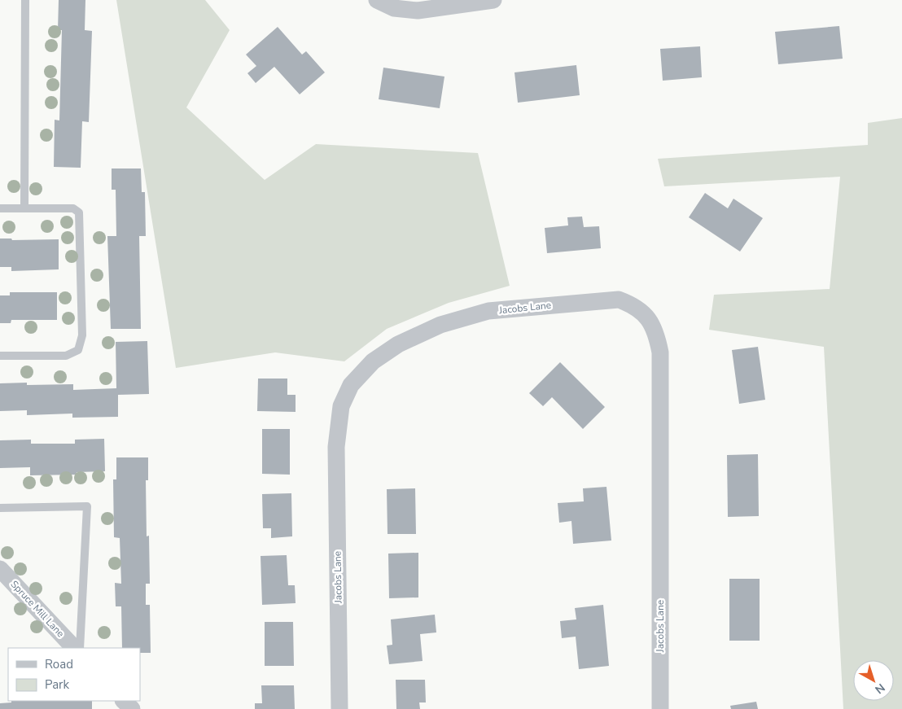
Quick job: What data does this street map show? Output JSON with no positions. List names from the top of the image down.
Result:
{
  "streets": {
    "street": ["Jacobs Lane", "Spruce Mill Lane"]
  },
  "legend": ["Road", "Park"],
  "north": "bottom right"
}
